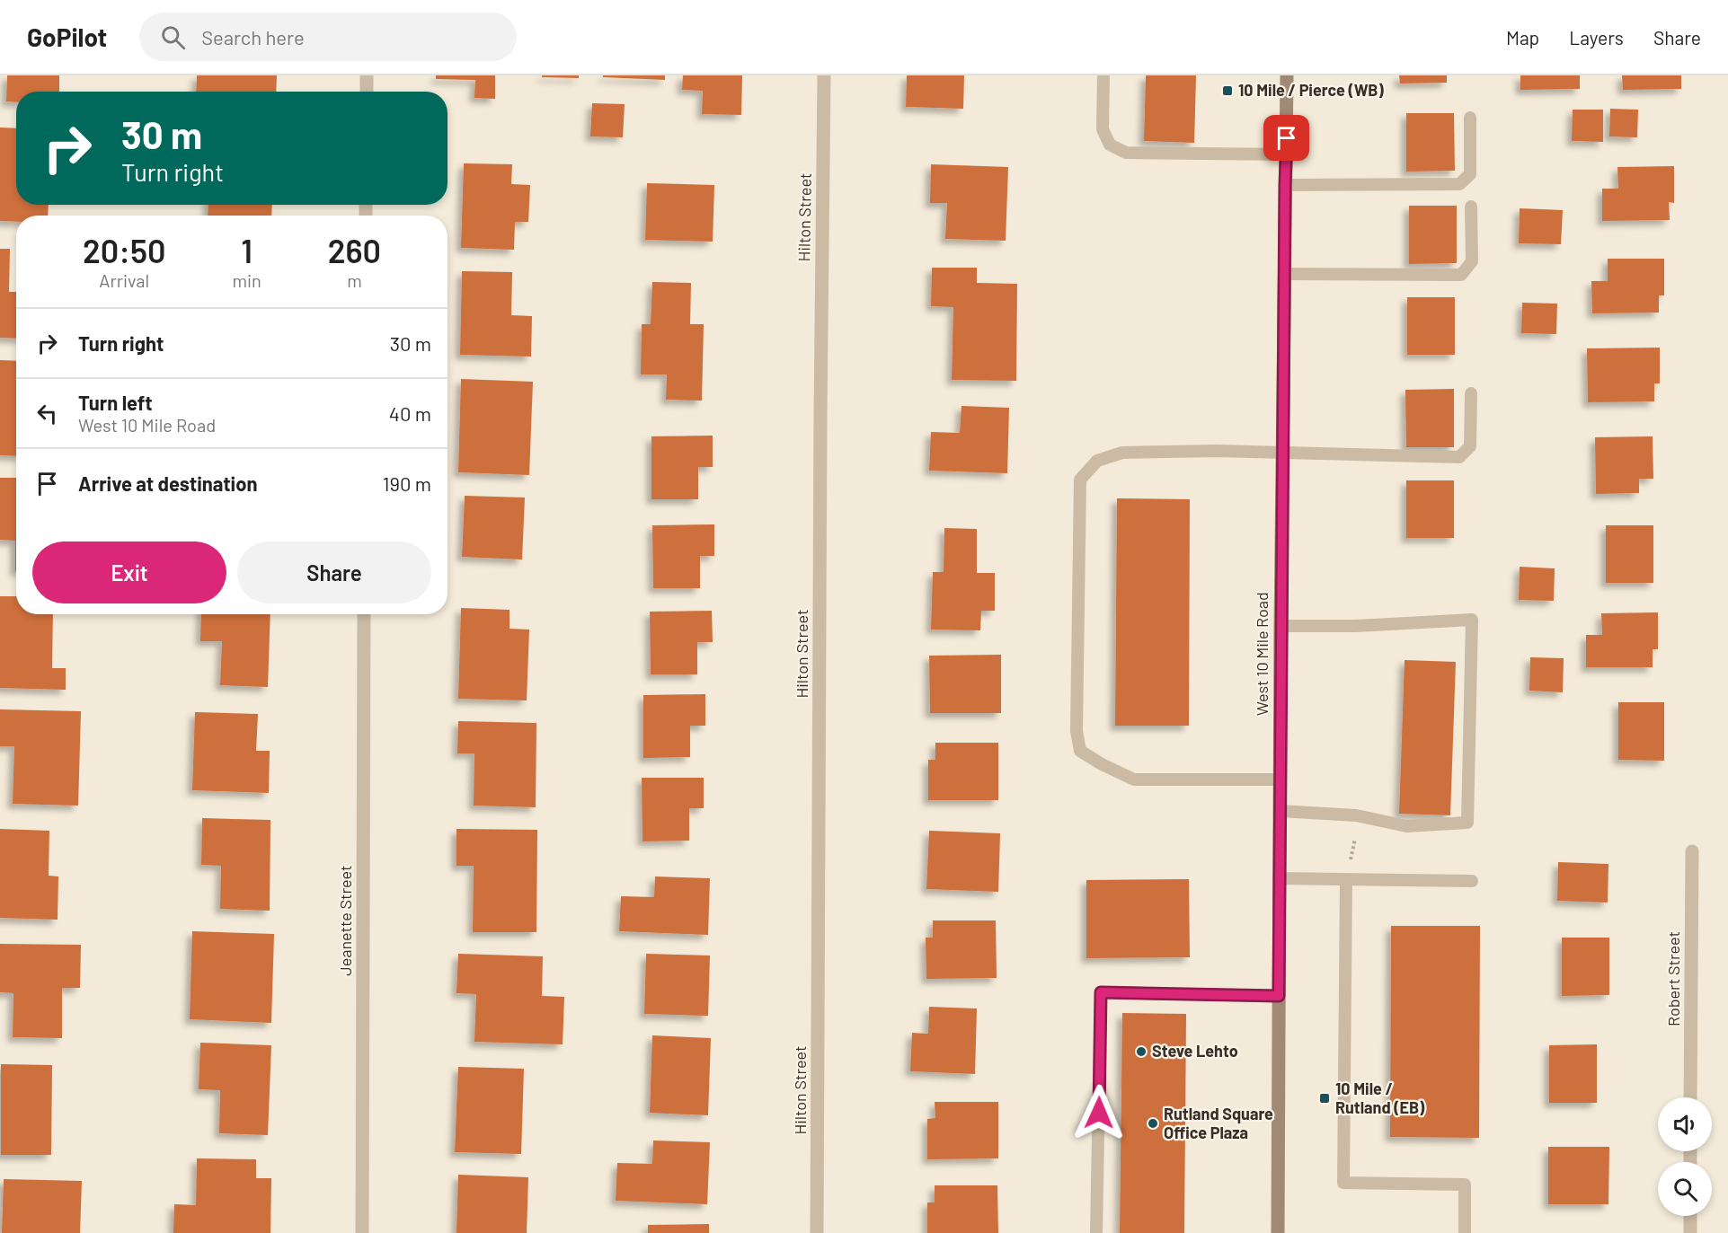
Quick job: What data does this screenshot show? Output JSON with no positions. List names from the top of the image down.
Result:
{
  "streets": {
    "main road": ["West 10 Mile Road"],
    "street": ["Hilton Street", "Jeanette Street", "Robert Street"]
  },
  "places": {
    "transit": ["10 Mile / Pierce (WB)", "10 Mile / Rutland (EB)"],
    "other": ["Steve Lehto", "Rutland Square Office Plaza"]
  },
  "page": {
    "header": "GoPilot",
    "search": "Search here",
    "nav": ["Map", "Layers", "Share"],
    "turn": ["30 m", "Turn right"],
    "eta": [
      "20:50",
      "Arrival",
      "1",
      "min",
      "260",
      "m"
    ],
    "list": [
      {
        "name": "Turn right",
        "value": "30 m"
      },
      {
        "name": "Turn left",
        "note": "West 10 Mile Road",
        "value": "40 m"
      },
      {
        "name": "Arrive at destination",
        "value": "190 m"
      }
    ],
    "buttons": ["Exit", "Share"]
  }
}
